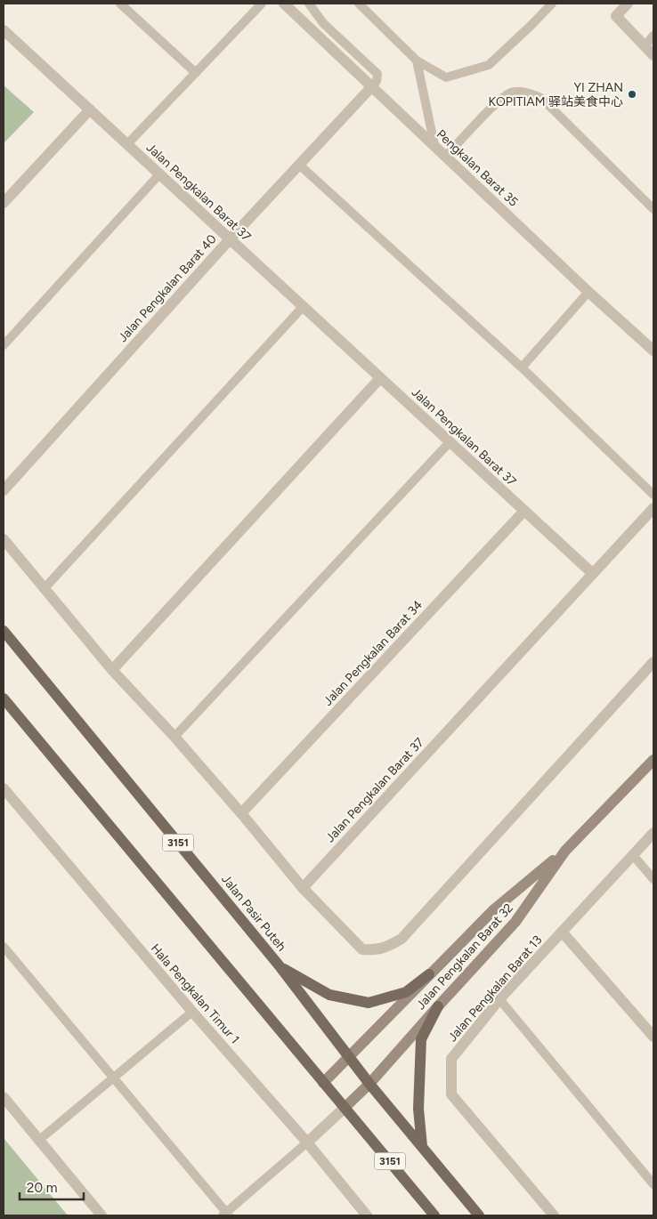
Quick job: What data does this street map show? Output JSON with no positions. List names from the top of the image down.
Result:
{
  "streets": {
    "main road": ["3151", "Jalan Pasir Puteh"],
    "street": [
      "Pengkalan Barat 35",
      "Jalan Pengkalan Barat 37",
      "Jalan Pengkalan Barat 40",
      "Jalan Pengkalan Barat 34",
      "Jalan Pengkalan Barat 32",
      "Jalan Pengkalan Barat 13",
      "Hala Pengkalan Timur 1"
    ]
  },
  "crossings": [
    ["Pengkalan Barat 35", "Jalan Pengkalan Barat 40"],
    ["Jalan Pengkalan Barat 37", "Jalan Pengkalan Barat 40"],
    ["Jalan Pengkalan Barat 37", "Jalan Pengkalan Barat 34"],
    ["3151", "Jalan Pengkalan Barat 32"],
    ["Jalan Pasir Puteh", "Jalan Pengkalan Barat 32"]
  ],
  "places": ["YI ZHAN KOPITIAM 驿站美食中心"],
  "scale_bar": "20 m"
}
